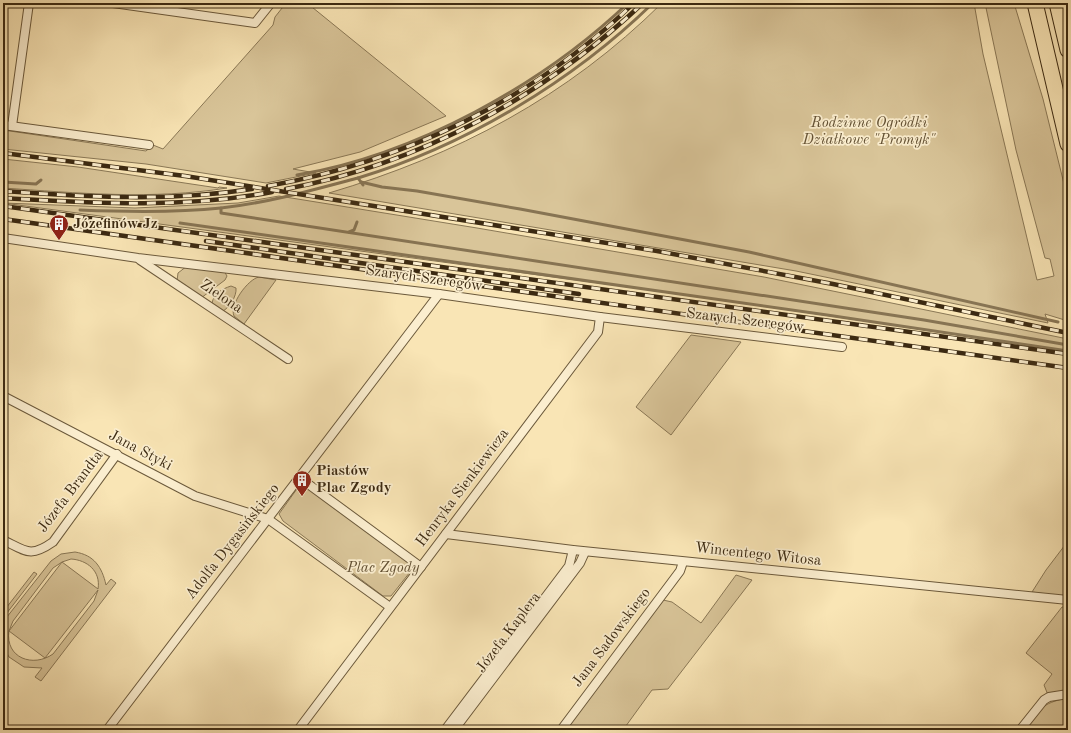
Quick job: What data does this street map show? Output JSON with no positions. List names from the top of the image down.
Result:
{
  "streets": {
    "street": [
      "Szarych Szeregów",
      "Zielona",
      "Jana Styki",
      "Henryka Sienkiewicza",
      "Józefa Brandta",
      "Adolfa Dygasińskiego",
      "Wincentego Witosa",
      "Józefa Kaplera",
      "Jana Sadowskiego"
    ]
  },
  "crossings": [
    ["Szarych Szeregów", "Zielona"],
    ["Szarych Szeregów", "Henryka Sienkiewicza"],
    ["Szarych Szeregów", "Adolfa Dygasińskiego"],
    ["Jana Styki", "Józefa Brandta"],
    ["Jana Styki", "Adolfa Dygasińskiego"],
    ["Henryka Sienkiewicza", "Wincentego Witosa"],
    ["Wincentego Witosa", "Józefa Kaplera"],
    ["Wincentego Witosa", "Jana Sadowskiego"]
  ],
  "parks": ["Rodzinne Ogródki Działkowe \"Promyk\"", "Plac Zgody"],
  "places": {
    "building": ["Józefinów Jz", "Piastów Plac Zgody"]
  }
}
